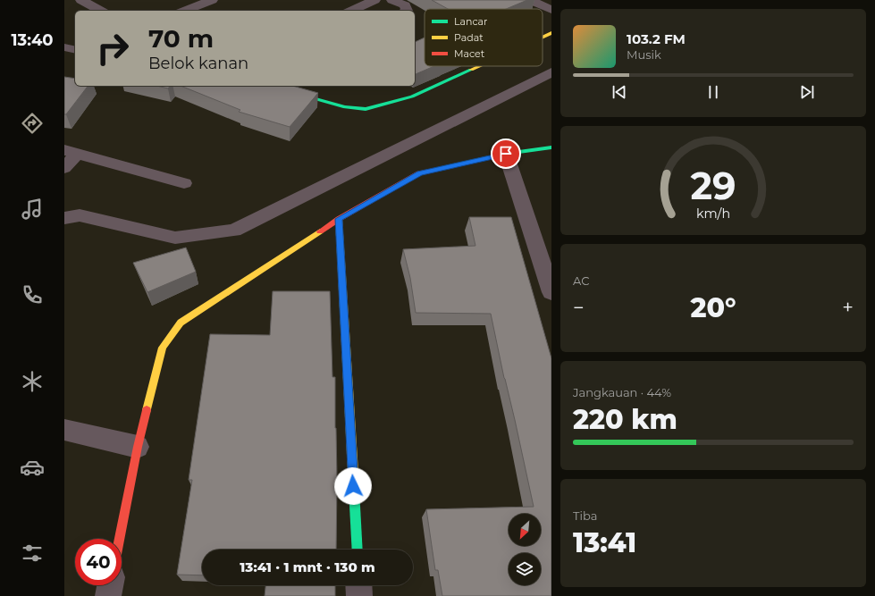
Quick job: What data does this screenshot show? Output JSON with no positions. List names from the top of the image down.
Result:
{
  "legend": ["Lancar", "Padat", "Macet"],
  "north": "bottom left",
  "page": {
    "tabs": "13:40",
    "turn": ["70 m", "Belok kanan"],
    "song": ["103.2 FM", "Musik"],
    "tile": [
      "AC",
      ["Jangkauan · 44%", "220 km"],
      ["Tiba", "13:41"]
    ],
    "heat": ["−", "20°", "+"],
    "limit": "40",
    "trip": "13:41 · 1 mnt · 130 m",
    "gauge": ["29", "km/h"]
  }
}
